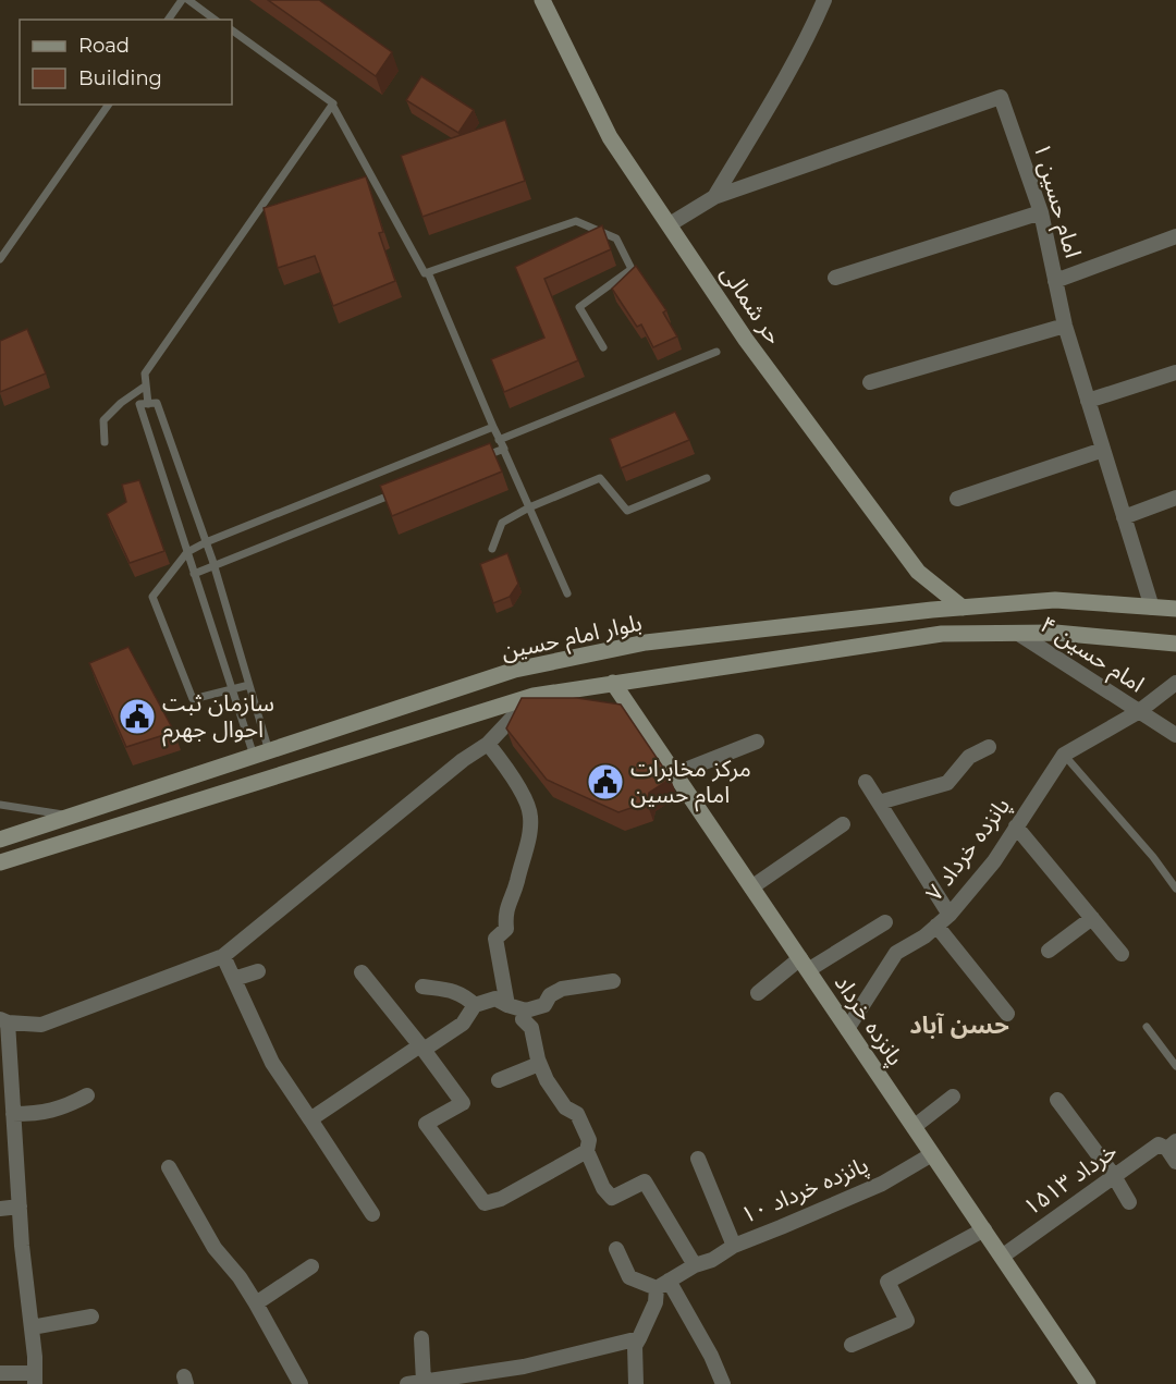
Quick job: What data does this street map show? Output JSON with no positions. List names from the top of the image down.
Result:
{
  "streets": {
    "main road": ["حر شمالی", "بلوار امام حسین", "پانزده خرداد"],
    "street": [
      "امام حسین ۱",
      "امام حسین ۴",
      "پانزده خرداد ۷",
      "۱۵خرداد ۱۳",
      "پانزده خرداد ۱۰"
    ]
  },
  "crossings": [
    ["امام حسین ۱", "بلوار امام حسین"],
    ["حر شمالی", "بلوار امام حسین"],
    ["امام حسین ۴", "پانزده خرداد ۷"],
    ["پانزده خرداد ۷", "پانزده خرداد"],
    ["پانزده خرداد", "۱۵خرداد ۱۳"],
    ["پانزده خرداد", "پانزده خرداد ۱۰"]
  ],
  "districts": ["حسن آباد"],
  "places": {
    "public building": ["سازمان ثبت احوال جهرم", "مرکز مخابرات امام حسین"]
  },
  "legend": ["Road", "Building"]
}
